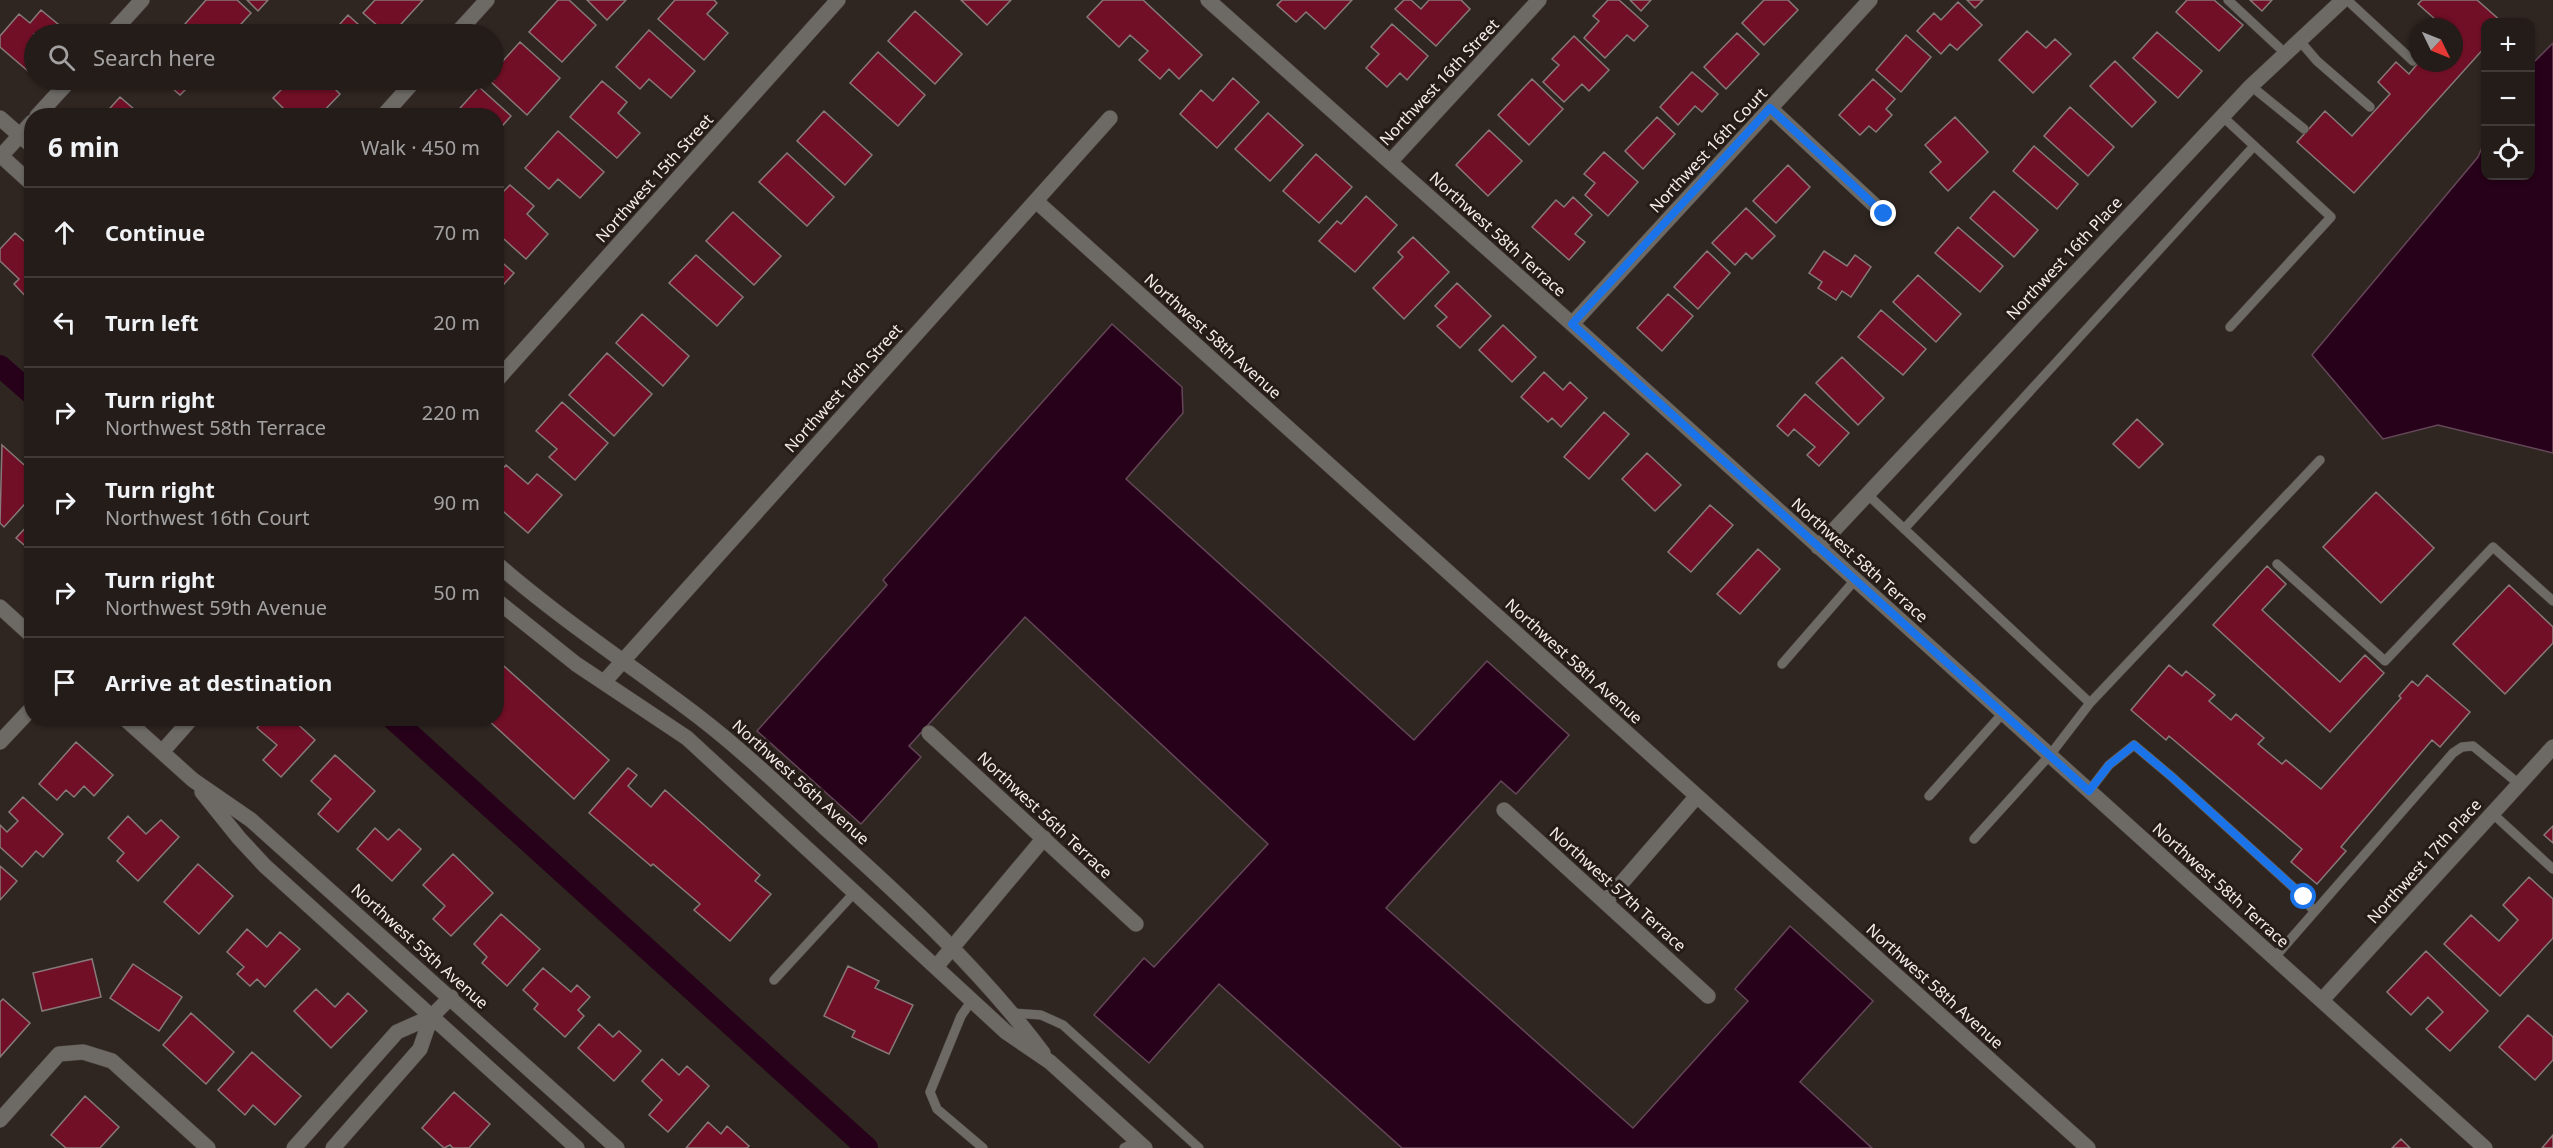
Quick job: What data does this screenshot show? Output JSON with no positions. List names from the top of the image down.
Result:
{
  "streets": {
    "street": [
      "Northwest 16th Street",
      "Northwest 16th Court",
      "Northwest 15th Street",
      "Northwest 58th Terrace",
      "Northwest 16th Place",
      "Northwest 58th Avenue",
      "Northwest 56th Avenue",
      "Northwest 56th Terrace",
      "Northwest 17th Place",
      "Northwest 57th Terrace",
      "Northwest 55th Avenue"
    ]
  },
  "crossings": [
    ["Northwest 16th Street", "Northwest 58th Terrace"],
    ["Northwest 16th Street", "Northwest 58th Avenue"],
    ["Northwest 16th Street", "Northwest 56th Avenue"],
    ["Northwest 16th Court", "Northwest 58th Terrace"],
    ["Northwest 58th Terrace", "Northwest 16th Place"],
    ["Northwest 58th Terrace", "Northwest 17th Place"]
  ],
  "north": "bottom right",
  "page": {
    "map_buttons": ["+", "−"],
    "search": "Search here",
    "heading": ["6 min", "Walk · 450 m"],
    "list": [
      ["Continue", "70 m"],
      ["Turn left", "20 m"],
      ["Turn right", "Northwest 58th Terrace", "220 m"],
      ["Turn right", "Northwest 16th Court", "90 m"],
      ["Turn right", "Northwest 59th Avenue", "50 m"],
      "Arrive at destination"
    ]
  }
}
